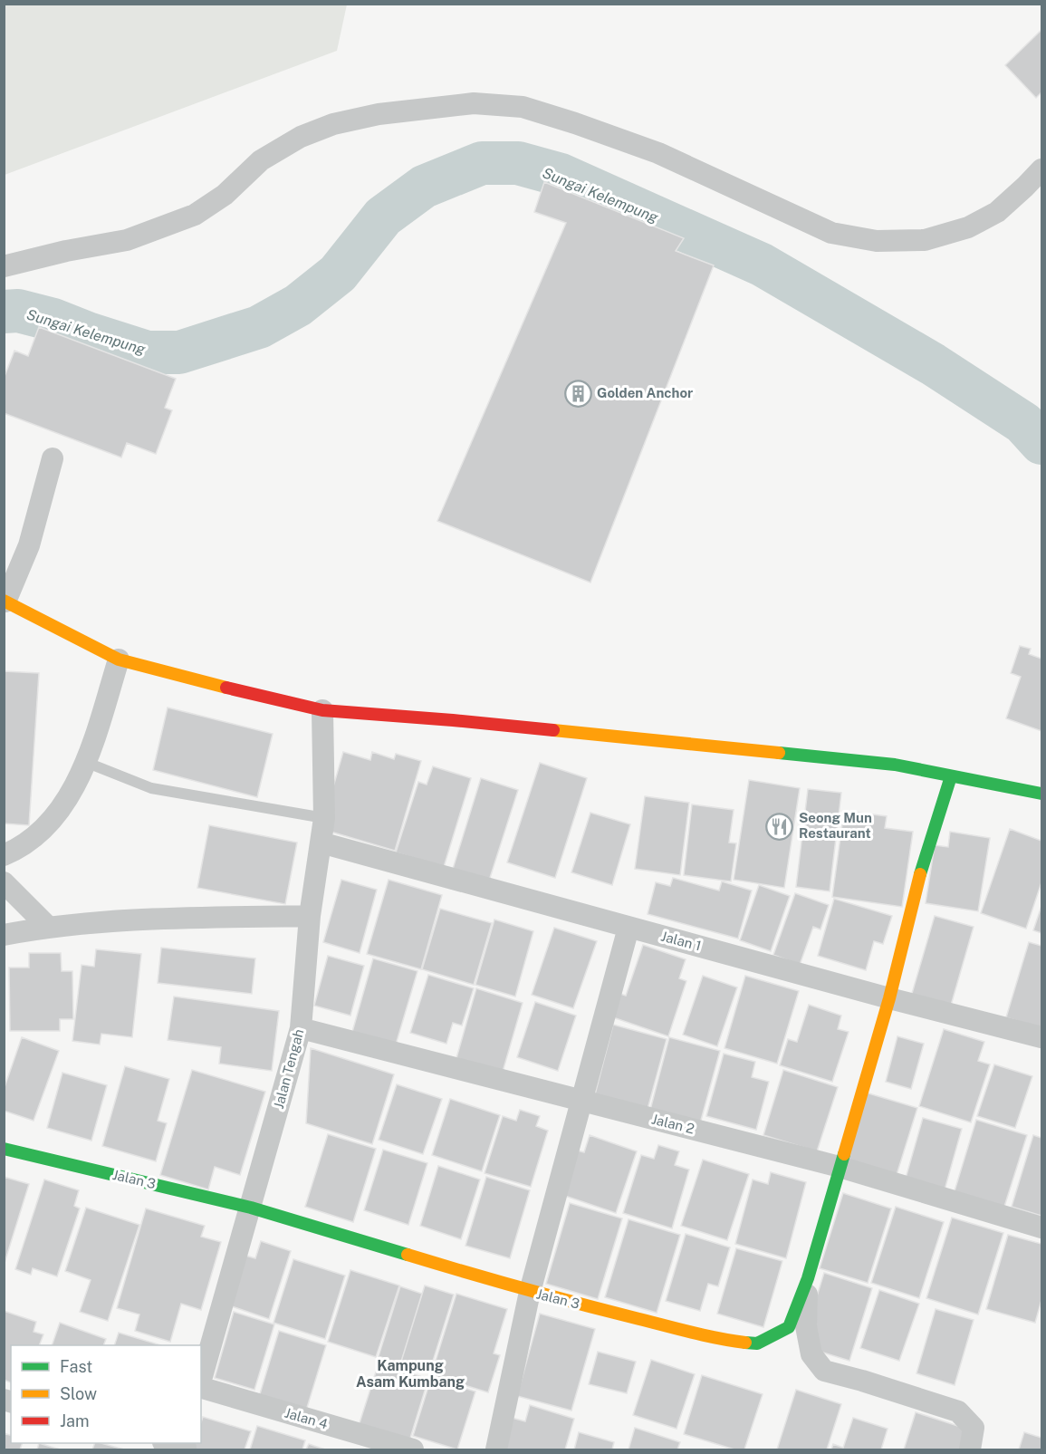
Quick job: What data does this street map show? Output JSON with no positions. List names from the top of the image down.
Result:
{
  "streets": {
    "street": [
      "Jalan 1",
      "Jalan Tengah",
      "Jalan 2",
      "Jalan 3",
      "Jalan 4"
    ]
  },
  "crossings": [
    ["Jalan 1", "Jalan Tengah"],
    ["Jalan 1", "Jalan 3"],
    ["Jalan Tengah", "Jalan 2"],
    ["Jalan Tengah", "Jalan 3"],
    ["Jalan 2", "Jalan 3"]
  ],
  "districts": ["Kampung Asam Kumbang"],
  "water": ["Sungai Kelempung"],
  "places": {
    "building": ["Golden Anchor"],
    "restaurant": ["Seong Mun Restaurant"]
  },
  "legend": ["Fast", "Slow", "Jam"]
}
